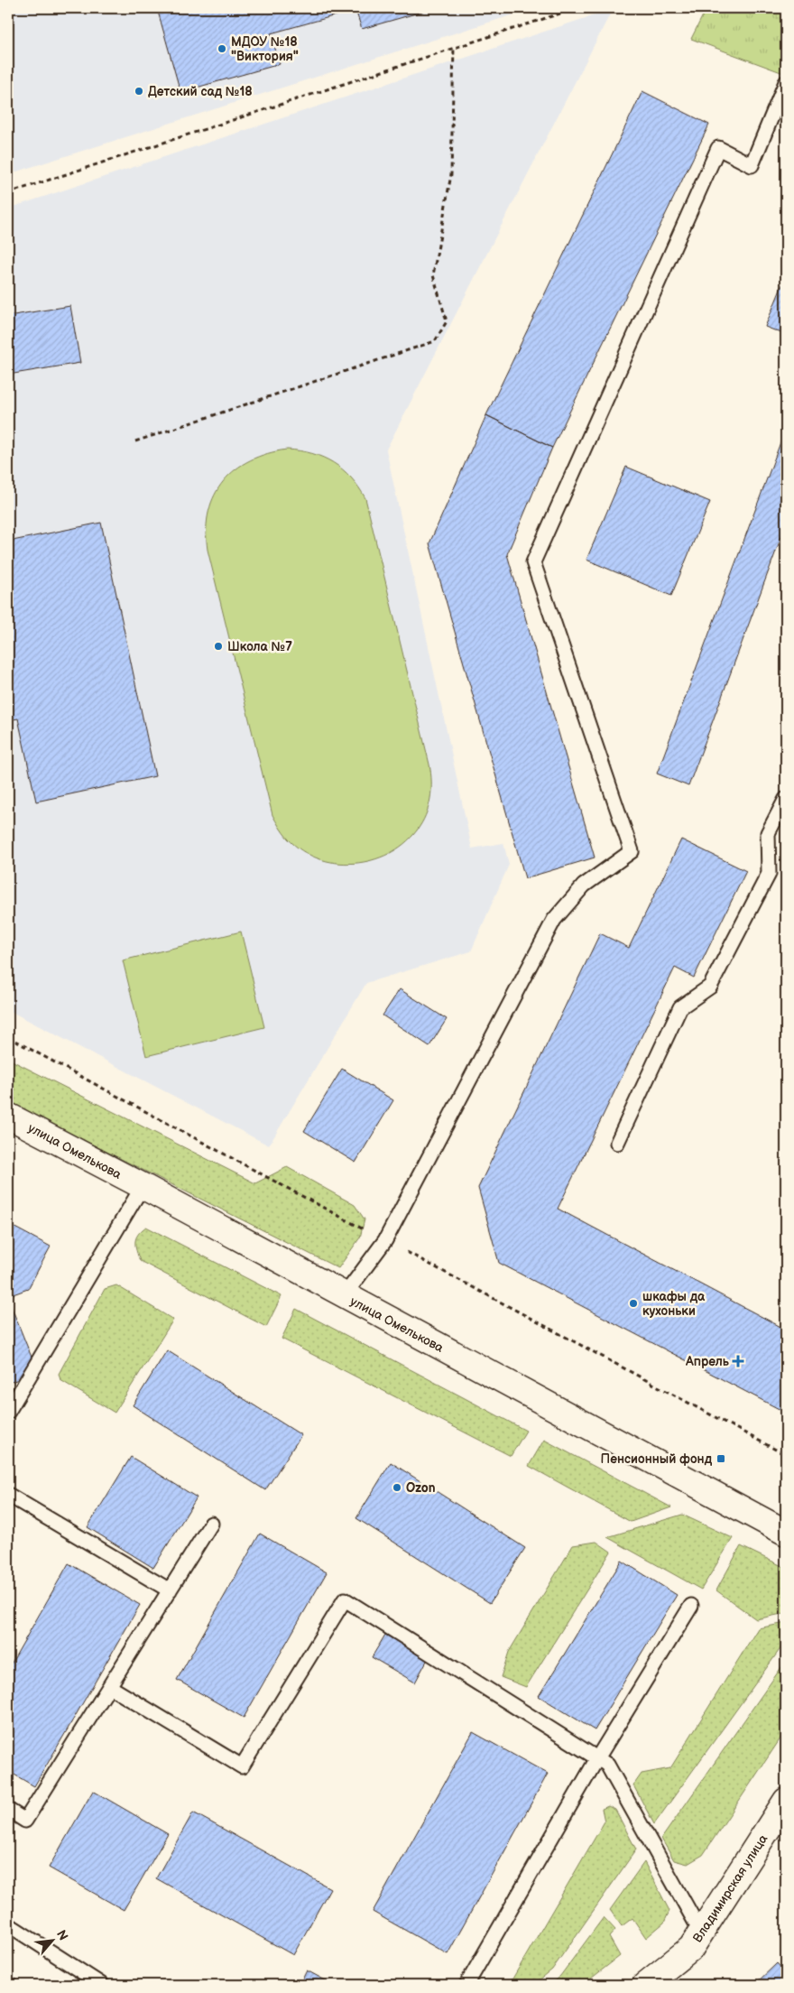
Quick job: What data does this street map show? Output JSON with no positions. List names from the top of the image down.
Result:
{
  "streets": {
    "street": ["улица Омелькова", "Владимирская улица"]
  },
  "places": {
    "other": [
      "МДОУ №18 \"Виктория\"",
      "Детский сад №18",
      "Школа №7",
      "шкафы да кухоньки",
      "Ozon"
    ],
    "health": ["Апрель"],
    "transit": ["Пенсионный фонд"]
  },
  "north": "top right"
}
